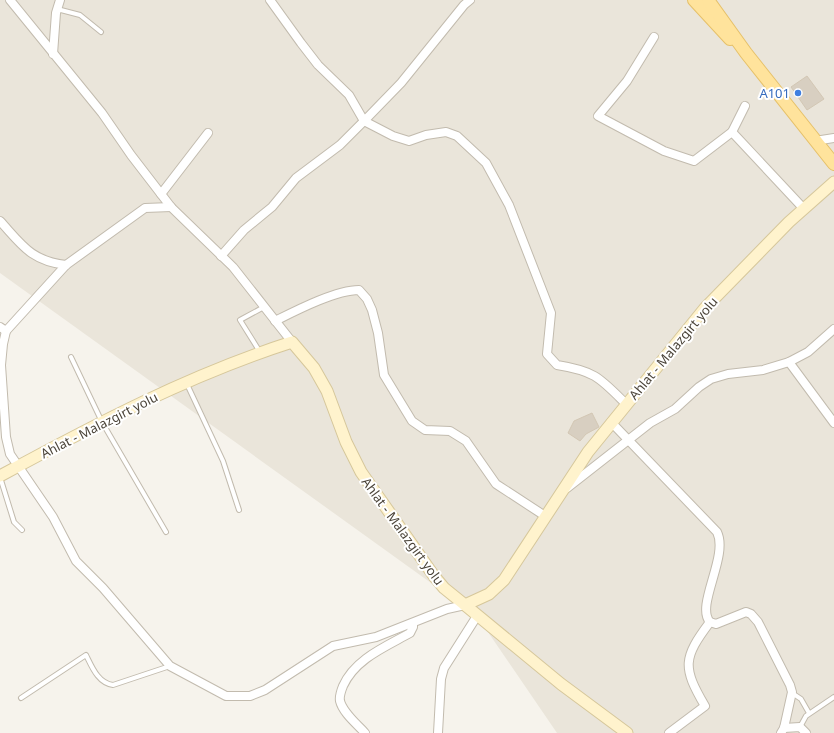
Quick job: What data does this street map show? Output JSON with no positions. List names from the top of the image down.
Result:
{
  "streets": {
    "main road": ["Ahlat - Malazgirt yolu"]
  },
  "places": ["A101"]
}
